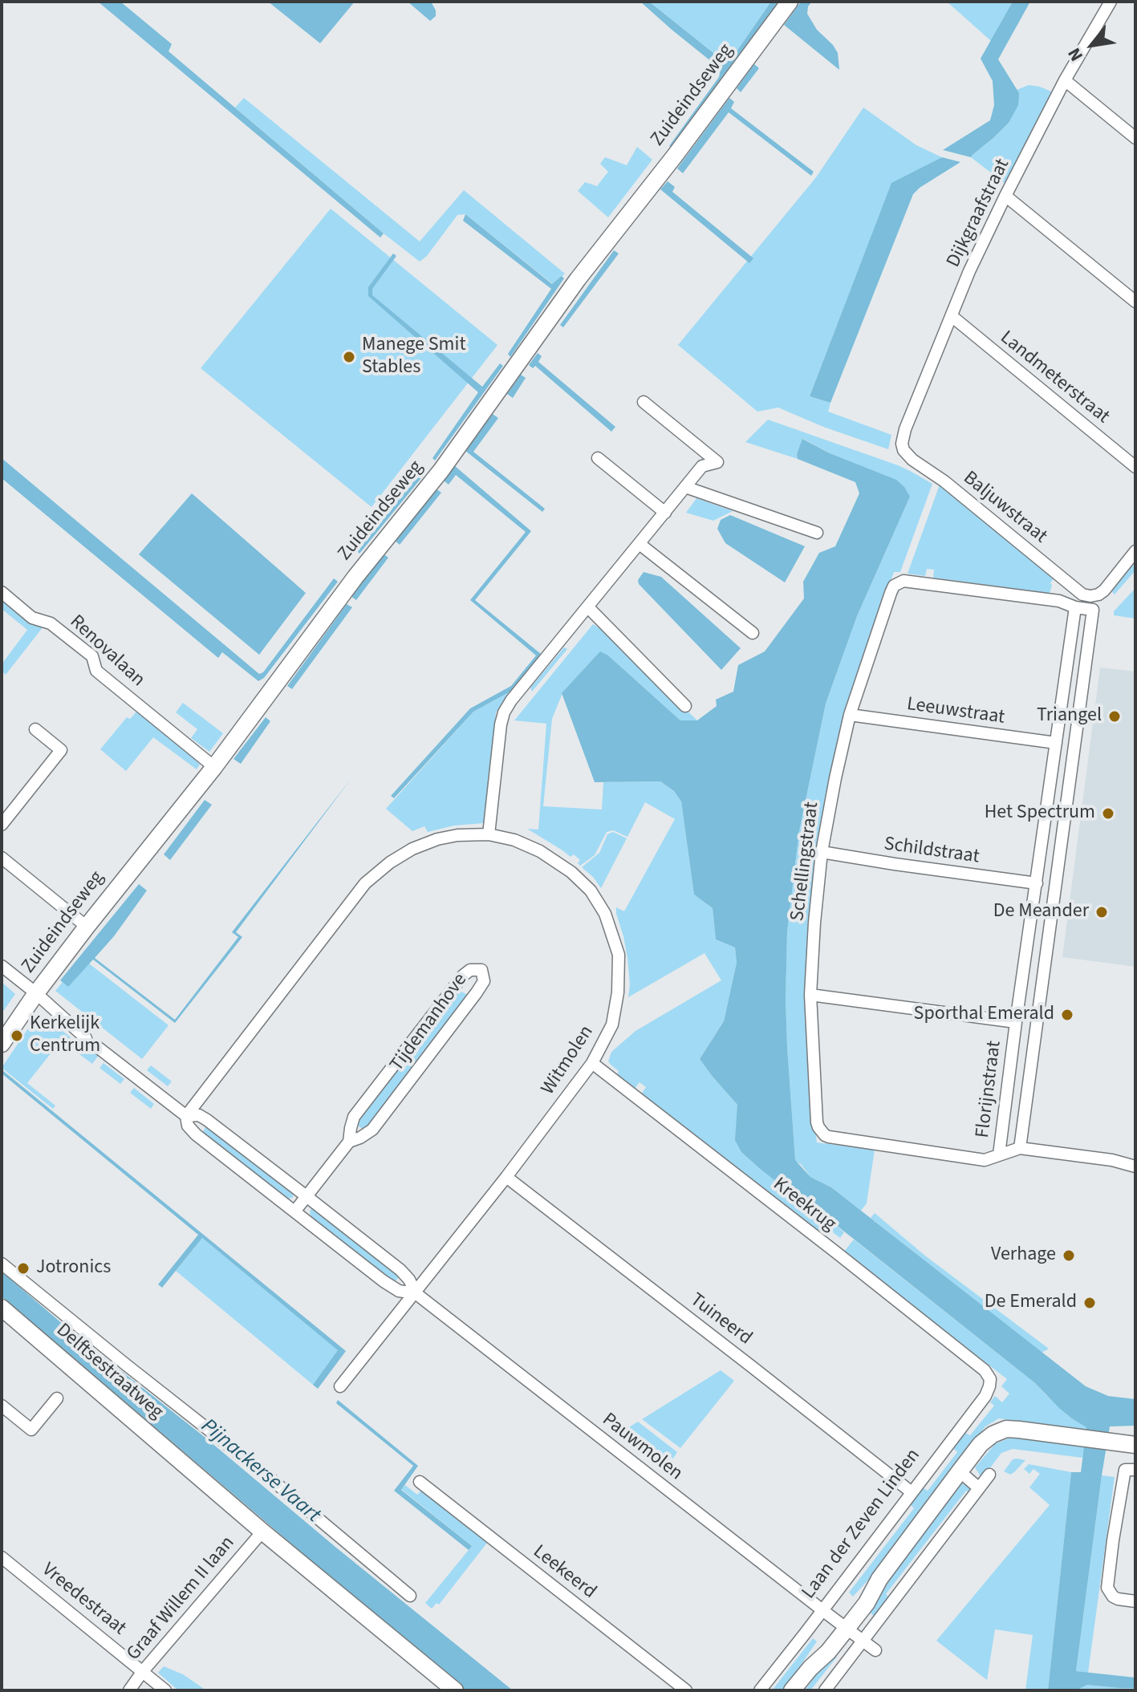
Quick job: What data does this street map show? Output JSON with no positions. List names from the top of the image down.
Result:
{
  "streets": {
    "street": [
      "Zuideindseweg",
      "Dijkgraafstraat",
      "Landmeterstraat",
      "Baljuwstraat",
      "Renovalaan",
      "Leeuwstraat",
      "Schildstraat",
      "Schellingstraat",
      "Tijdemanhove",
      "Witmolen",
      "Florijnstraat",
      "Kreekrug",
      "Tuineerd",
      "Delftsestraatweg",
      "Pauwmolen",
      "Laan der Zeven Linden",
      "Leekeerd",
      "Graaf Willem II laan",
      "Vreedestraat"
    ]
  },
  "crossings": [
    ["Zuideindseweg", "Renovalaan"],
    ["Dijkgraafstraat", "Landmeterstraat"],
    ["Dijkgraafstraat", "Baljuwstraat"],
    ["Leeuwstraat", "Schellingstraat"],
    ["Leeuwstraat", "Florijnstraat"],
    ["Schildstraat", "Schellingstraat"],
    ["Schildstraat", "Florijnstraat"],
    ["Schellingstraat", "Florijnstraat"],
    ["Tijdemanhove", "Pauwmolen"],
    ["Witmolen", "Kreekrug"],
    ["Witmolen", "Tuineerd"],
    ["Witmolen", "Pauwmolen"],
    ["Kreekrug", "Laan der Zeven Linden"],
    ["Tuineerd", "Laan der Zeven Linden"],
    ["Delftsestraatweg", "Graaf Willem II laan"],
    ["Pauwmolen", "Laan der Zeven Linden"],
    ["Graaf Willem II laan", "Vreedestraat"]
  ],
  "water": ["Pijnackerse Vaart"],
  "places": [
    "Manege Smit Stables",
    "Triangel",
    "Het Spectrum",
    "De Meander",
    "Sporthal Emerald",
    "Kerkelijk Centrum",
    "Verhage",
    "Jotronics",
    "De Emerald"
  ],
  "north": "bottom left"
}
